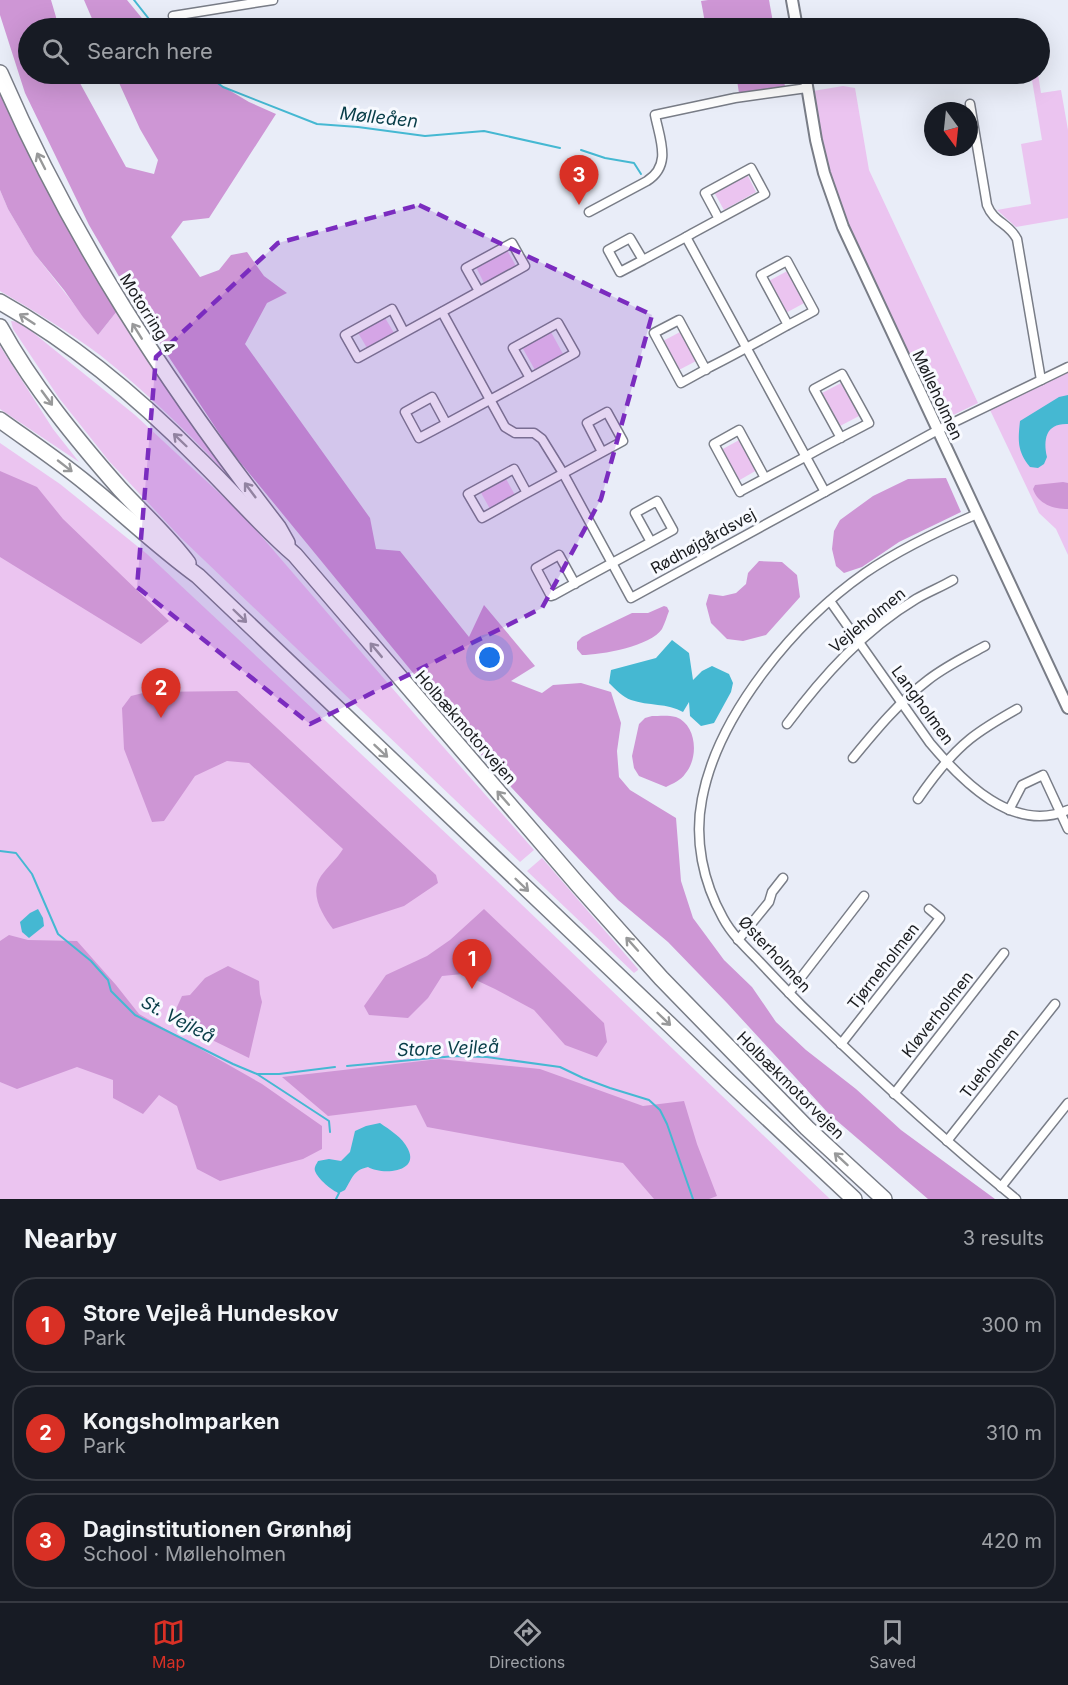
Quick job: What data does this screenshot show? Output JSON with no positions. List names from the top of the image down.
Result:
{
  "streets": {
    "highway": ["Motorring 4", "Holbækmotorvejen"],
    "street": [
      "Mølleholmen",
      "Rødhøjgårdsvej",
      "Vejleholmen",
      "Langholmen",
      "Østerholmen",
      "Tjørneholmen",
      "Kløverholmen",
      "Tueholmen"
    ]
  },
  "crossings": [
    ["Motorring 4", "Holbækmotorvejen"],
    ["Mølleholmen", "Rødhøjgårdsvej"],
    ["Mølleholmen", "Østerholmen"],
    ["Vejleholmen", "Langholmen"],
    ["Langholmen", "Østerholmen"],
    ["Østerholmen", "Tjørneholmen"],
    ["Østerholmen", "Kløverholmen"],
    ["Østerholmen", "Tueholmen"]
  ],
  "water": ["Mølleåen", "St. Vejleå", "Store Vejleå"],
  "north": "bottom",
  "page": {
    "search": "Search here",
    "pins": ["3", "2", "1"],
    "heading": ["Nearby", "3 results"],
    "list": [
      {
        "mark": "1",
        "name": "Store Vejleå Hundeskov",
        "note": "Park",
        "value": "300 m"
      },
      {
        "mark": "2",
        "name": "Kongsholmparken",
        "note": "Park",
        "value": "310 m"
      },
      {
        "mark": "3",
        "name": "Daginstitutionen Grønhøj",
        "note": "School · Mølleholmen",
        "value": "420 m"
      }
    ],
    "nav": ["Map", "Directions", "Saved"]
  }
}
